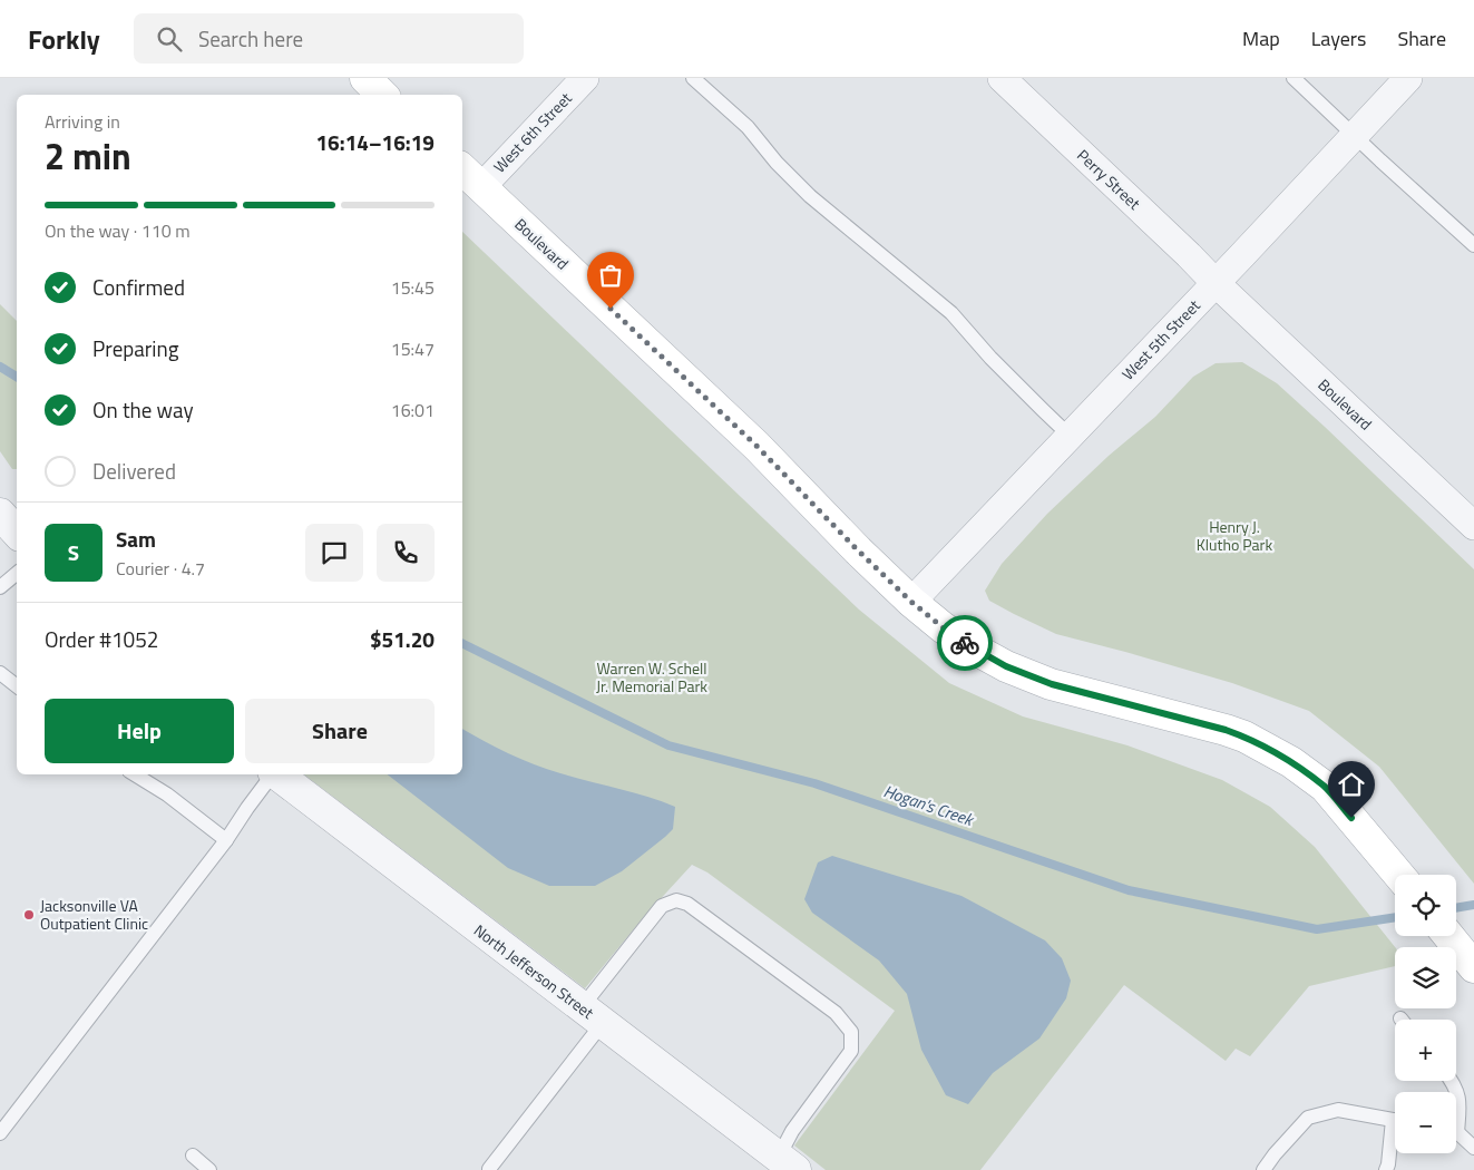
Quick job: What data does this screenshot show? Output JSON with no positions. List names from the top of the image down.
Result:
{
  "streets": {
    "main road": ["Boulevard"],
    "street": [
      "West 6th Street",
      "Perry Street",
      "West 5th Street",
      "North Jefferson Street"
    ]
  },
  "crossings": [
    ["West 6th Street", "Boulevard"],
    ["Perry Street", "Boulevard"],
    ["Perry Street", "West 5th Street"],
    ["Boulevard", "West 5th Street"]
  ],
  "water": ["Hogan's Creek"],
  "parks": ["Henry J. Klutho Park", "Warren W. Schell Jr. Memorial Park"],
  "places": ["Jacksonville VA Outpatient Clinic"],
  "page": {
    "header": "Forkly",
    "search": "Search here",
    "nav": ["Map", "Layers", "Share"],
    "heading": ["2 min", "Arriving in", "16:14–16:19"],
    "panel": [
      "Sam",
      "Courier · 4.7",
      "Order #1052",
      "$51.20"
    ],
    "bar": "On the way · 110 m",
    "list": [
      ["Confirmed", "15:45"],
      ["Preparing", "15:47"],
      ["On the way", "16:01"],
      "Delivered"
    ],
    "round": "S",
    "buttons": ["Help", "Share"],
    "map_buttons": ["+", "−"]
  }
}
